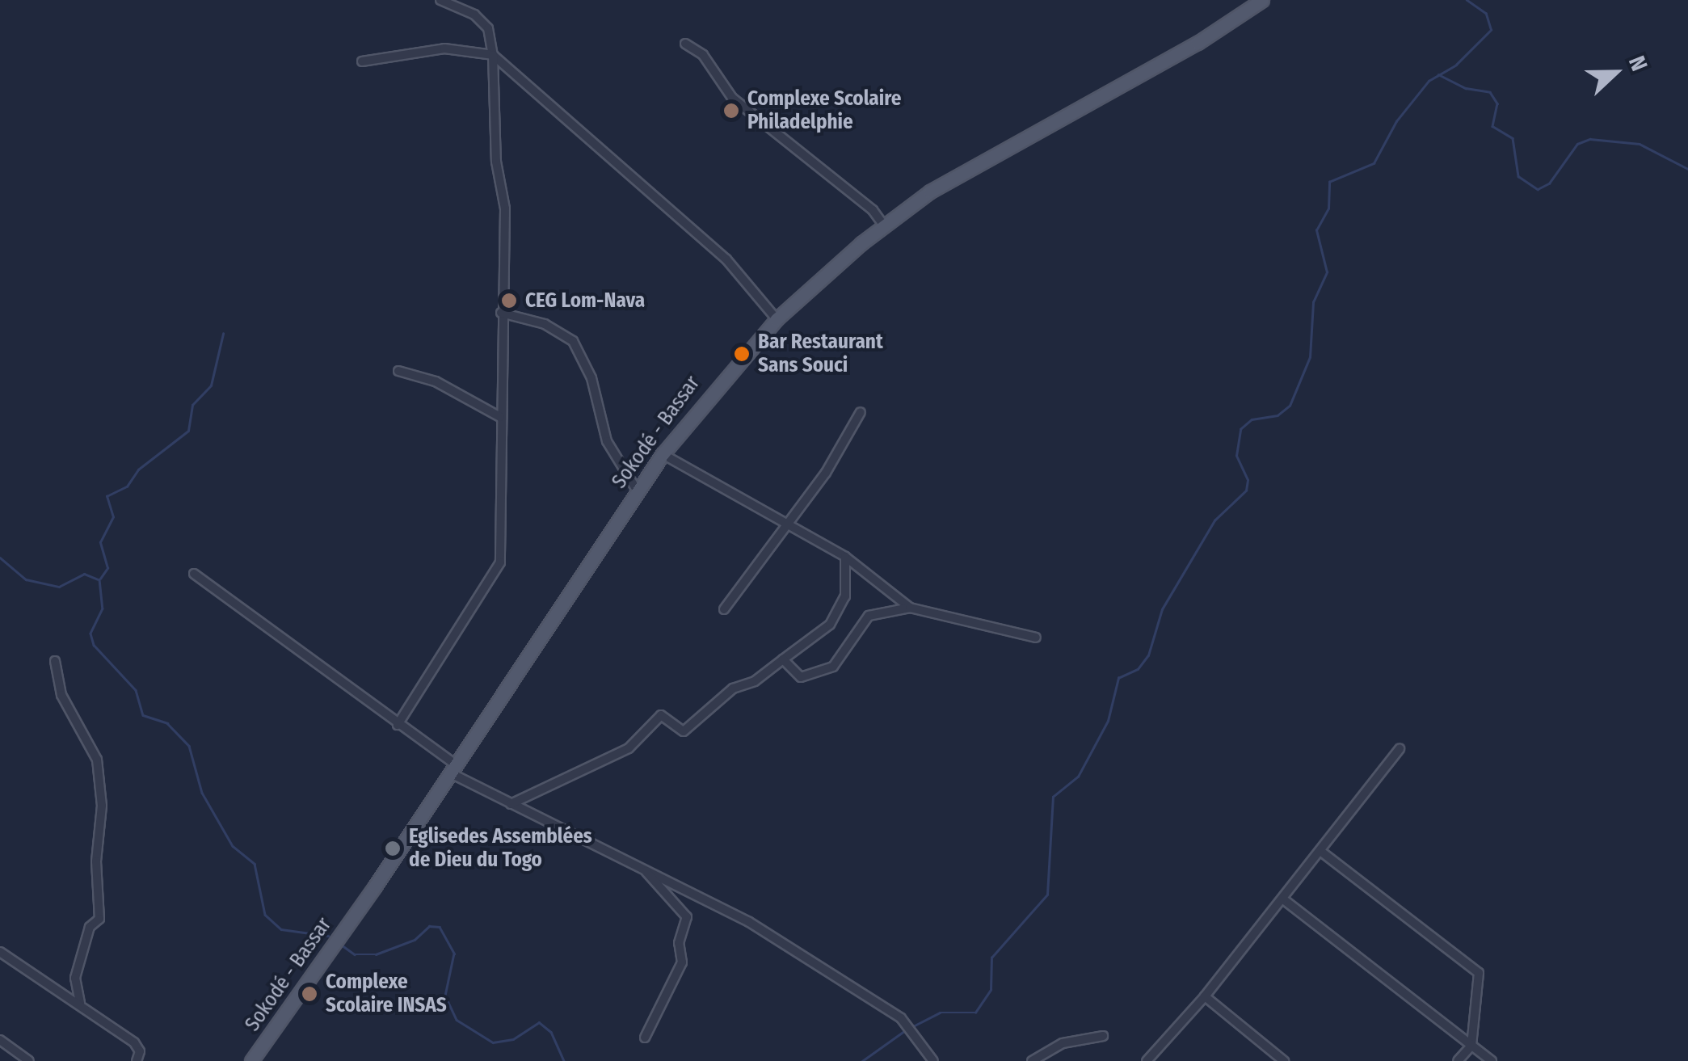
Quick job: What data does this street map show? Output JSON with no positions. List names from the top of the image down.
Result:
{
  "streets": {
    "main road": ["Sokodé - Bassar"]
  },
  "places": [
    "Complexe Scolaire Philadelphie",
    "CEG Lom-Nava",
    "Bar Restaurant Sans Souci",
    "Eglisedes Assemblées de Dieu du Togo",
    "Complexe Scolaire INSAS"
  ],
  "north": "right"
}
